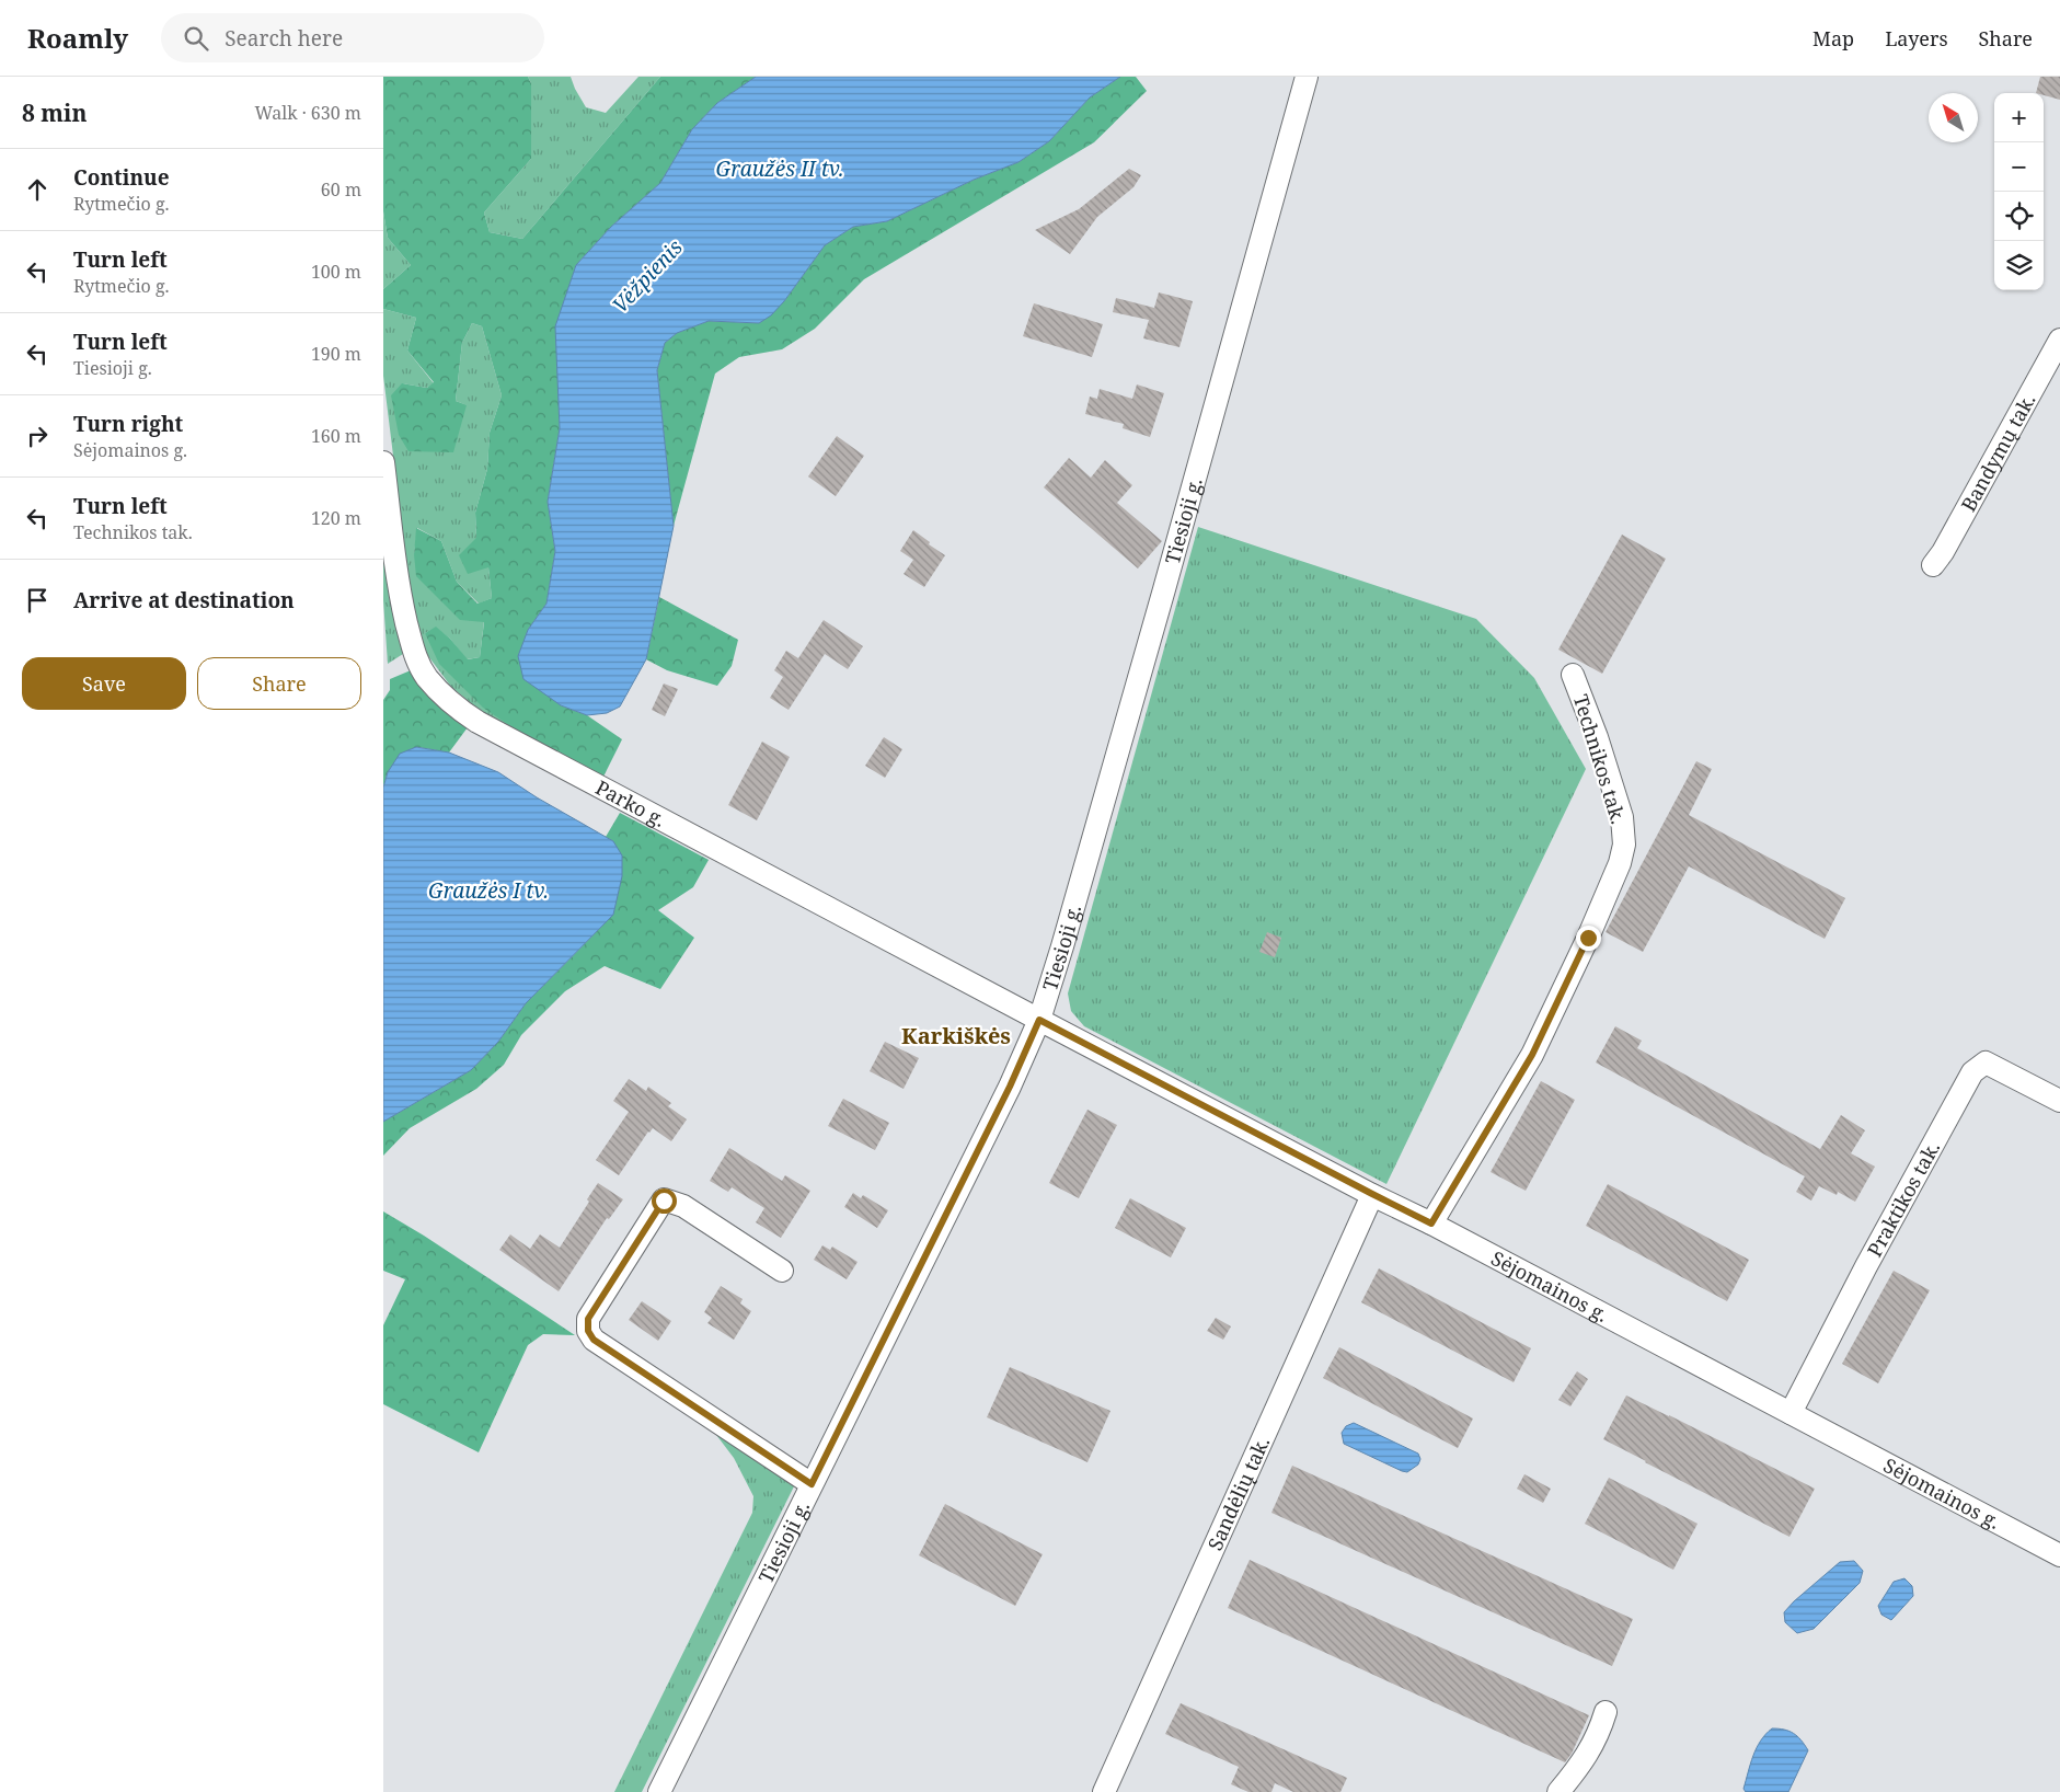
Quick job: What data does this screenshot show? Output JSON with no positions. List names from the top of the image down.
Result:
{
  "streets": {
    "street": [
      "Bandymų tak.",
      "Tiesioji g.",
      "Technikos tak.",
      "Parko g.",
      "Praktikos tak.",
      "Sėjomainos g.",
      "Sandėlių tak."
    ]
  },
  "crossings": [
    ["Tiesioji g.", "Parko g."],
    ["Tiesioji g.", "Sėjomainos g."],
    ["Technikos tak.", "Sėjomainos g."],
    ["Parko g.", "Sėjomainos g."],
    ["Praktikos tak.", "Sėjomainos g."],
    ["Sėjomainos g.", "Sandėlių tak."]
  ],
  "districts": ["Karkiškės"],
  "water": ["Graužės II tv.", "Vėžpienis", "Graužės I tv."],
  "north": "top left",
  "page": {
    "header": "Roamly",
    "search": "Search here",
    "nav": ["Map", "Layers", "Share"],
    "heading": ["8 min", "Walk · 630 m"],
    "map_buttons": ["+", "−"],
    "list": [
      ["Continue", "Rytmečio g.", "60 m"],
      ["Turn left", "Rytmečio g.", "100 m"],
      ["Turn left", "Tiesioji g.", "190 m"],
      ["Turn right", "Sėjomainos g.", "160 m"],
      ["Turn left", "Technikos tak.", "120 m"],
      "Arrive at destination"
    ],
    "buttons": ["Save", "Share"]
  }
}
